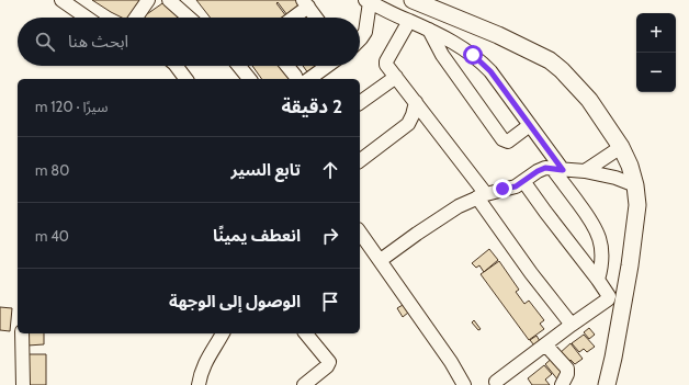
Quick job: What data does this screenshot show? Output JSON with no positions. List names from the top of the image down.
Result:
{
  "page": {
    "map_buttons": ["+", "−"],
    "search": "ابحث هنا",
    "heading": ["2 دقيقة", "سيرًا · 120 m"],
    "list": [
      ["تابع السير", "80 m"],
      ["انعطف يمينًا", "40 m"],
      "الوصول إلى الوجهة"
    ]
  }
}
